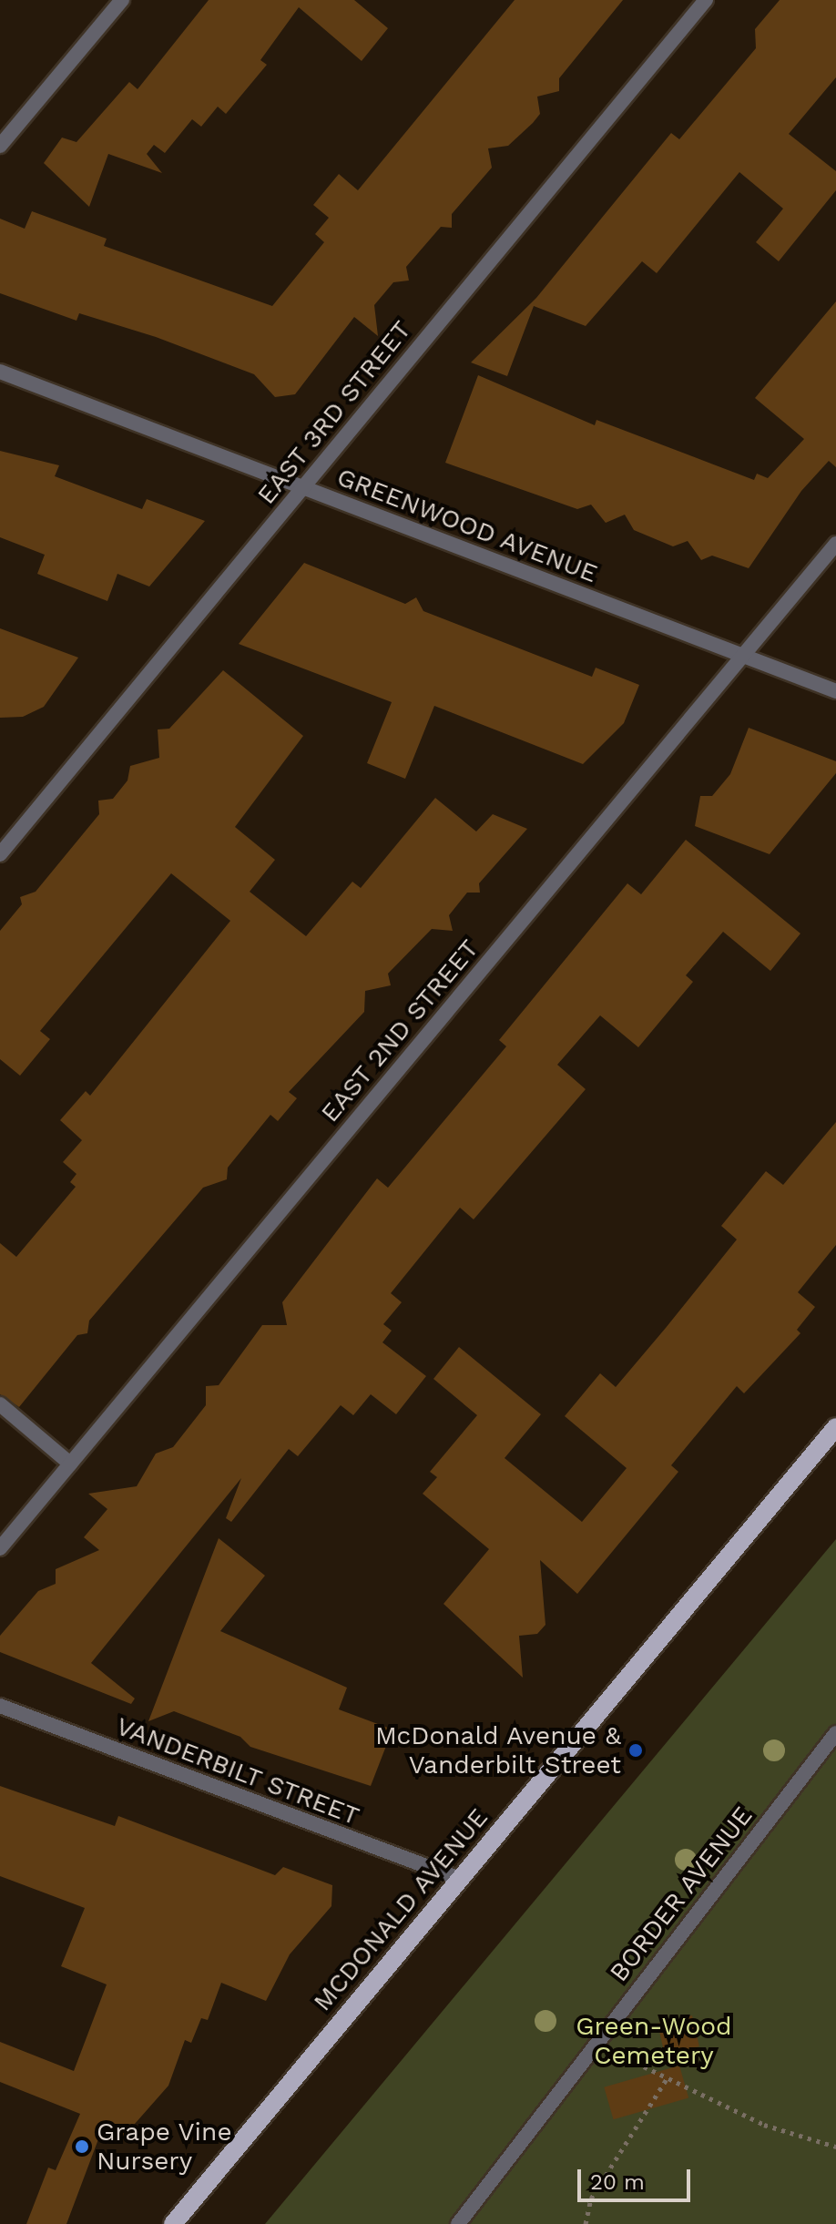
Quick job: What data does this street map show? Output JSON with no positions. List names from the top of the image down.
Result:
{
  "streets": {
    "main road": ["MCDONALD AVENUE"],
    "street": [
      "EAST 3RD STREET",
      "GREENWOOD AVENUE",
      "EAST 2ND STREET",
      "VANDERBILT STREET",
      "BORDER AVENUE"
    ]
  },
  "crossings": [
    ["EAST 3RD STREET", "GREENWOOD AVENUE"],
    ["GREENWOOD AVENUE", "EAST 2ND STREET"],
    ["VANDERBILT STREET", "MCDONALD AVENUE"]
  ],
  "parks": ["Green-Wood Cemetery"],
  "places": ["McDonald Avenue & Vanderbilt Street", "Grape Vine Nursery"],
  "scale_bar": "20 m"
}
